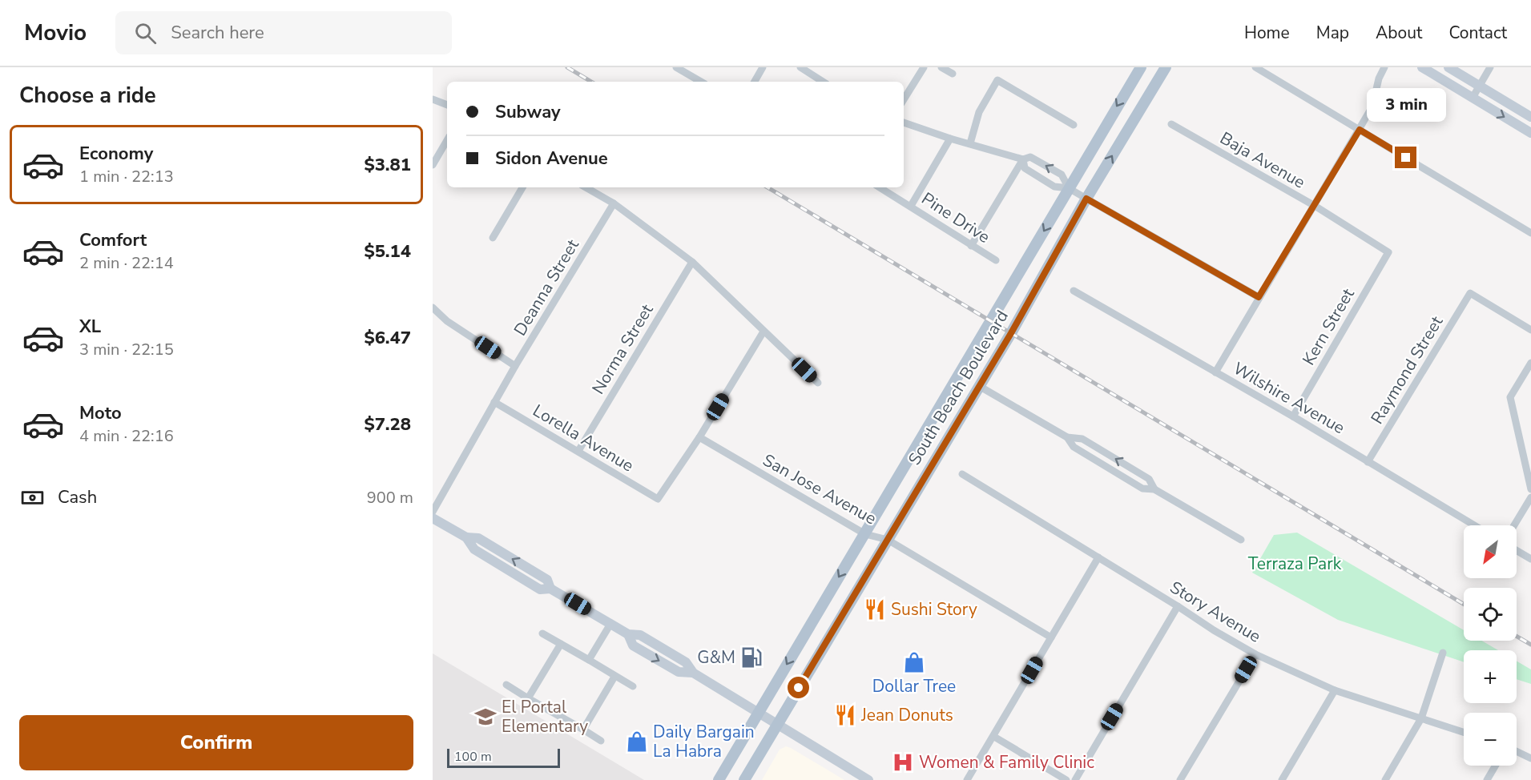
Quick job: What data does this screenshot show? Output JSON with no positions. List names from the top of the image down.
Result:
{
  "streets": {
    "main road": ["South Beach Boulevard"],
    "street": [
      "Baja Avenue",
      "Pine Drive",
      "Deanna Street",
      "Kern Street",
      "Norma Street",
      "Raymond Street",
      "Wilshire Avenue",
      "Lorella Avenue",
      "San Jose Avenue",
      "Story Avenue"
    ]
  },
  "crossings": [
    ["Baja Avenue", "Kern Street"],
    ["Deanna Street", "Lorella Avenue"],
    ["Kern Street", "Wilshire Avenue"],
    ["Norma Street", "Lorella Avenue"],
    ["Raymond Street", "Wilshire Avenue"],
    ["South Beach Boulevard", "San Jose Avenue"],
    ["Lorella Avenue", "San Jose Avenue"]
  ],
  "parks": ["Terraza Park"],
  "places": {
    "restaurant": ["Sushi Story", "Jean Donuts"],
    "fuel station": ["G&M"],
    "shop": ["Dollar Tree", "Daily Bargain La Habra"],
    "school or university": ["El Portal Elementary"],
    "hospital": ["Women & Family Clinic"]
  },
  "scale_bar": "100 m",
  "north": "bottom left",
  "page": {
    "header": "Movio",
    "search": "Search here",
    "nav": [
      "Home",
      "Map",
      "About",
      "Contact"
    ],
    "heading": "Choose a ride",
    "banner": ["Subway", "Sidon Avenue"],
    "bubble": "3 min",
    "list": [
      {
        "name": "Economy",
        "note": "1 min · 22:13",
        "value": "$3.81"
      },
      {
        "name": "Comfort",
        "note": "2 min · 22:14",
        "value": "$5.14"
      },
      {
        "name": "XL",
        "note": "3 min · 22:15",
        "value": "$6.47"
      },
      {
        "name": "Moto",
        "note": "4 min · 22:16",
        "value": "$7.28"
      }
    ],
    "pay": ["Cash", "900 m"],
    "map_buttons": ["+", "−"],
    "buttons": "Confirm",
    "scale": "100 m"
  }
}
